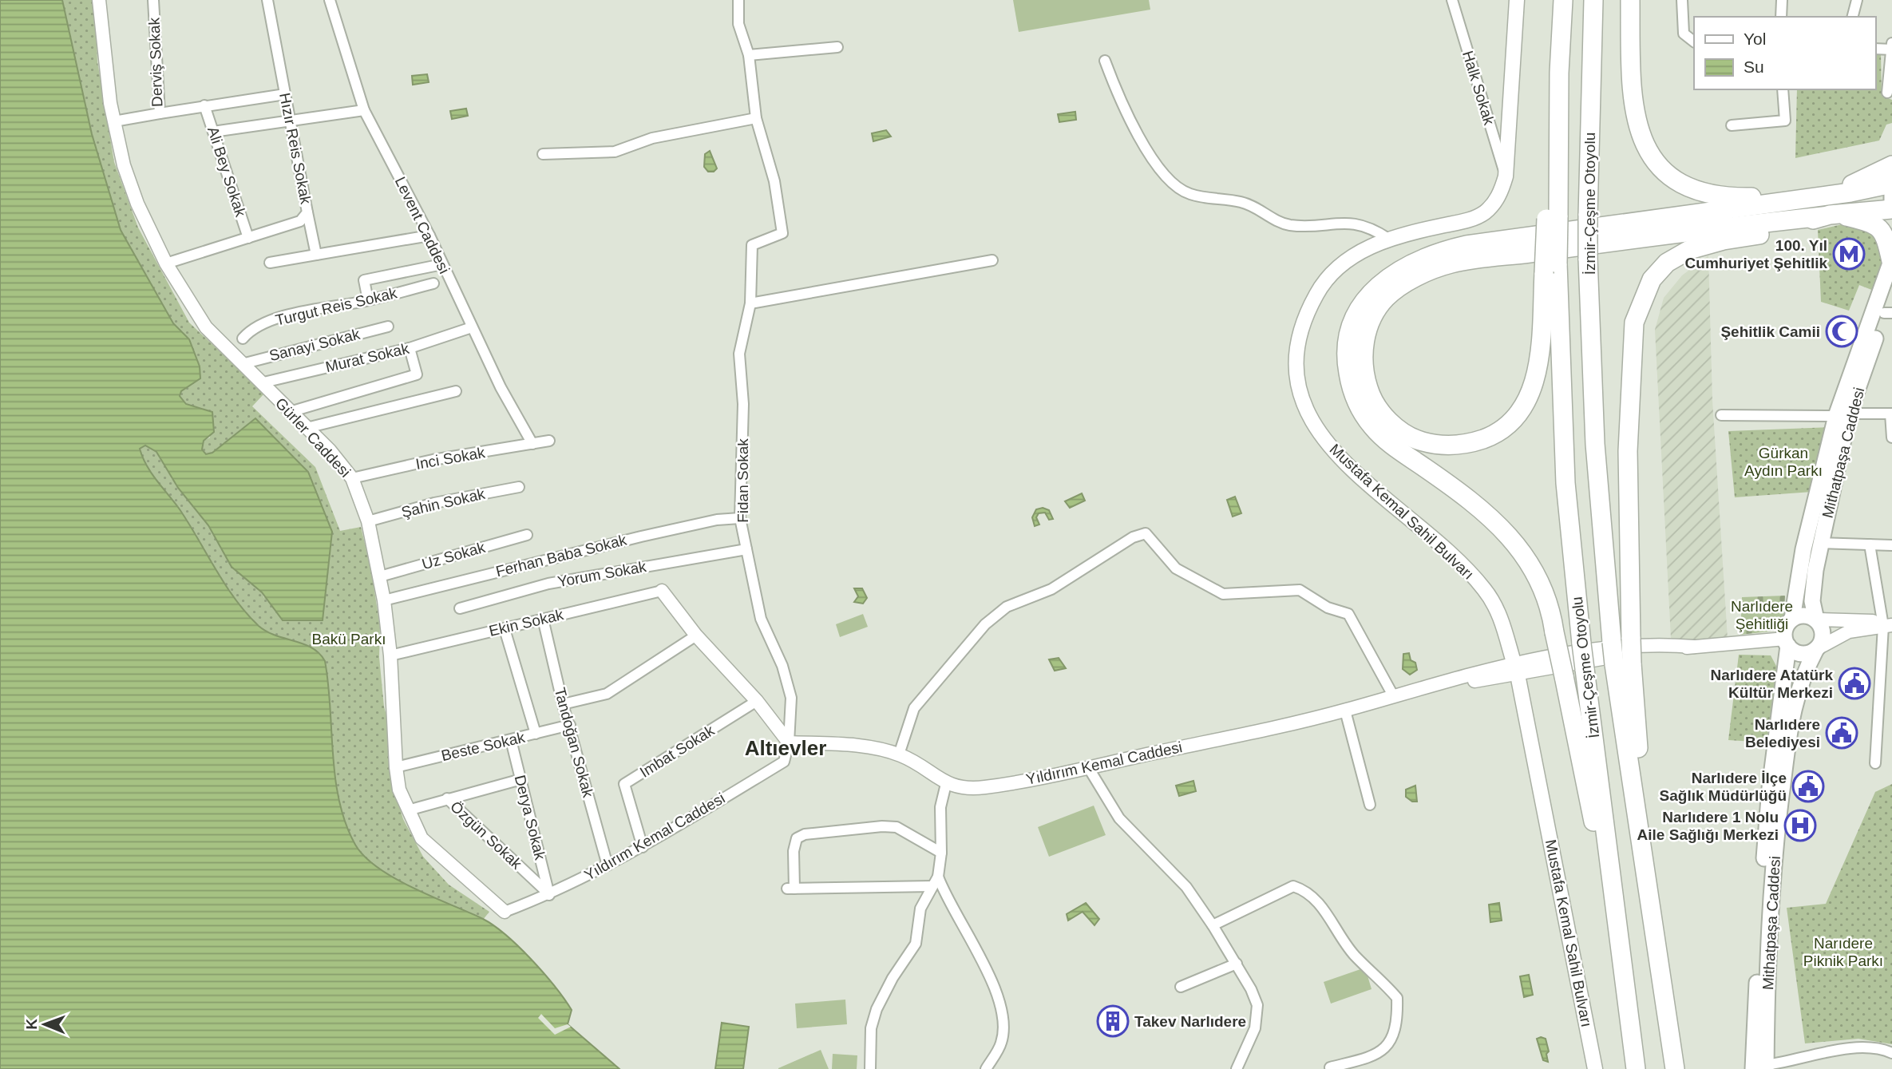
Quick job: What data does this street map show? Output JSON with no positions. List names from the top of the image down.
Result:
{
  "streets": {
    "highway": ["İzmir-Çeşme Otoyolu"],
    "main road": ["Mithatpaşa Caddesi", "Mustafa Kemal Sahil Bulvarı"],
    "street": [
      "Derviş Sokak",
      "Halk Sokak",
      "Hızır Reis Sokak",
      "Ali Bey Sokak",
      "Levent Caddesi",
      "Turgut Reis Sokak",
      "Sanayi Sokak",
      "Murat Sokak",
      "Gürler Caddesi",
      "Inci Sokak",
      "Fidan Sokak",
      "Şahin Sokak",
      "Uz Sokak",
      "Ferhan Baba Sokak",
      "Yorum Sokak",
      "Ekin Sokak",
      "Tandoğan Sokak",
      "Beste Sokak",
      "Imbat Sokak",
      "Yıldırım Kemal Caddesi",
      "Derya Sokak",
      "Özgün Sokak"
    ]
  },
  "crossings": [
    ["Derviş Sokak", "Gürler Caddesi"],
    ["Halk Sokak", "Mustafa Kemal Sahil Bulvarı"],
    ["Hızır Reis Sokak", "Ali Bey Sokak"],
    ["Hızır Reis Sokak", "Gürler Caddesi"],
    ["Levent Caddesi", "Murat Sokak"],
    ["Levent Caddesi", "Inci Sokak"],
    ["Sanayi Sokak", "Gürler Caddesi"],
    ["Murat Sokak", "Gürler Caddesi"],
    ["Gürler Caddesi", "Inci Sokak"],
    ["Gürler Caddesi", "Şahin Sokak"],
    ["Gürler Caddesi", "Uz Sokak"],
    ["Gürler Caddesi", "Ferhan Baba Sokak"],
    ["Gürler Caddesi", "Ekin Sokak"],
    ["Gürler Caddesi", "Beste Sokak"],
    ["Gürler Caddesi", "Yıldırım Kemal Caddesi"],
    ["Mithatpaşa Caddesi", "Yıldırım Kemal Caddesi"],
    ["Fidan Sokak", "Ferhan Baba Sokak"],
    ["Fidan Sokak", "Yorum Sokak"],
    ["Fidan Sokak", "Yıldırım Kemal Caddesi"],
    ["Mustafa Kemal Sahil Bulvarı", "Yıldırım Kemal Caddesi"],
    ["Ekin Sokak", "Tandoğan Sokak"],
    ["Tandoğan Sokak", "Beste Sokak"],
    ["Tandoğan Sokak", "Yıldırım Kemal Caddesi"],
    ["Beste Sokak", "Derya Sokak"],
    ["Imbat Sokak", "Yıldırım Kemal Caddesi"],
    ["Yıldırım Kemal Caddesi", "Derya Sokak"],
    ["Yıldırım Kemal Caddesi", "Özgün Sokak"],
    ["Derya Sokak", "Özgün Sokak"]
  ],
  "districts": ["Altıevler"],
  "parks": [
    "Gürkan Aydın Parkı",
    "Narlıdere Şehitliği",
    "Bakü Parkı",
    "Narıdere Piknik Parkı"
  ],
  "places": {
    "metro station": ["100. Yıl Cumhuriyet Şehitlik"],
    "mosque": ["Şehitlik Camii"],
    "public building": ["Narlıdere Atatürk Kültür Merkezi", "Narlıdere Belediyesi", "Narlıdere İlçe Sağlık Müdürlüğü"],
    "hospital": ["Narlıdere 1 Nolu Aile Sağlığı Merkezi"],
    "building": ["Takev Narlıdere"]
  },
  "legend": ["Yol", "Su"],
  "north": "left"
}
